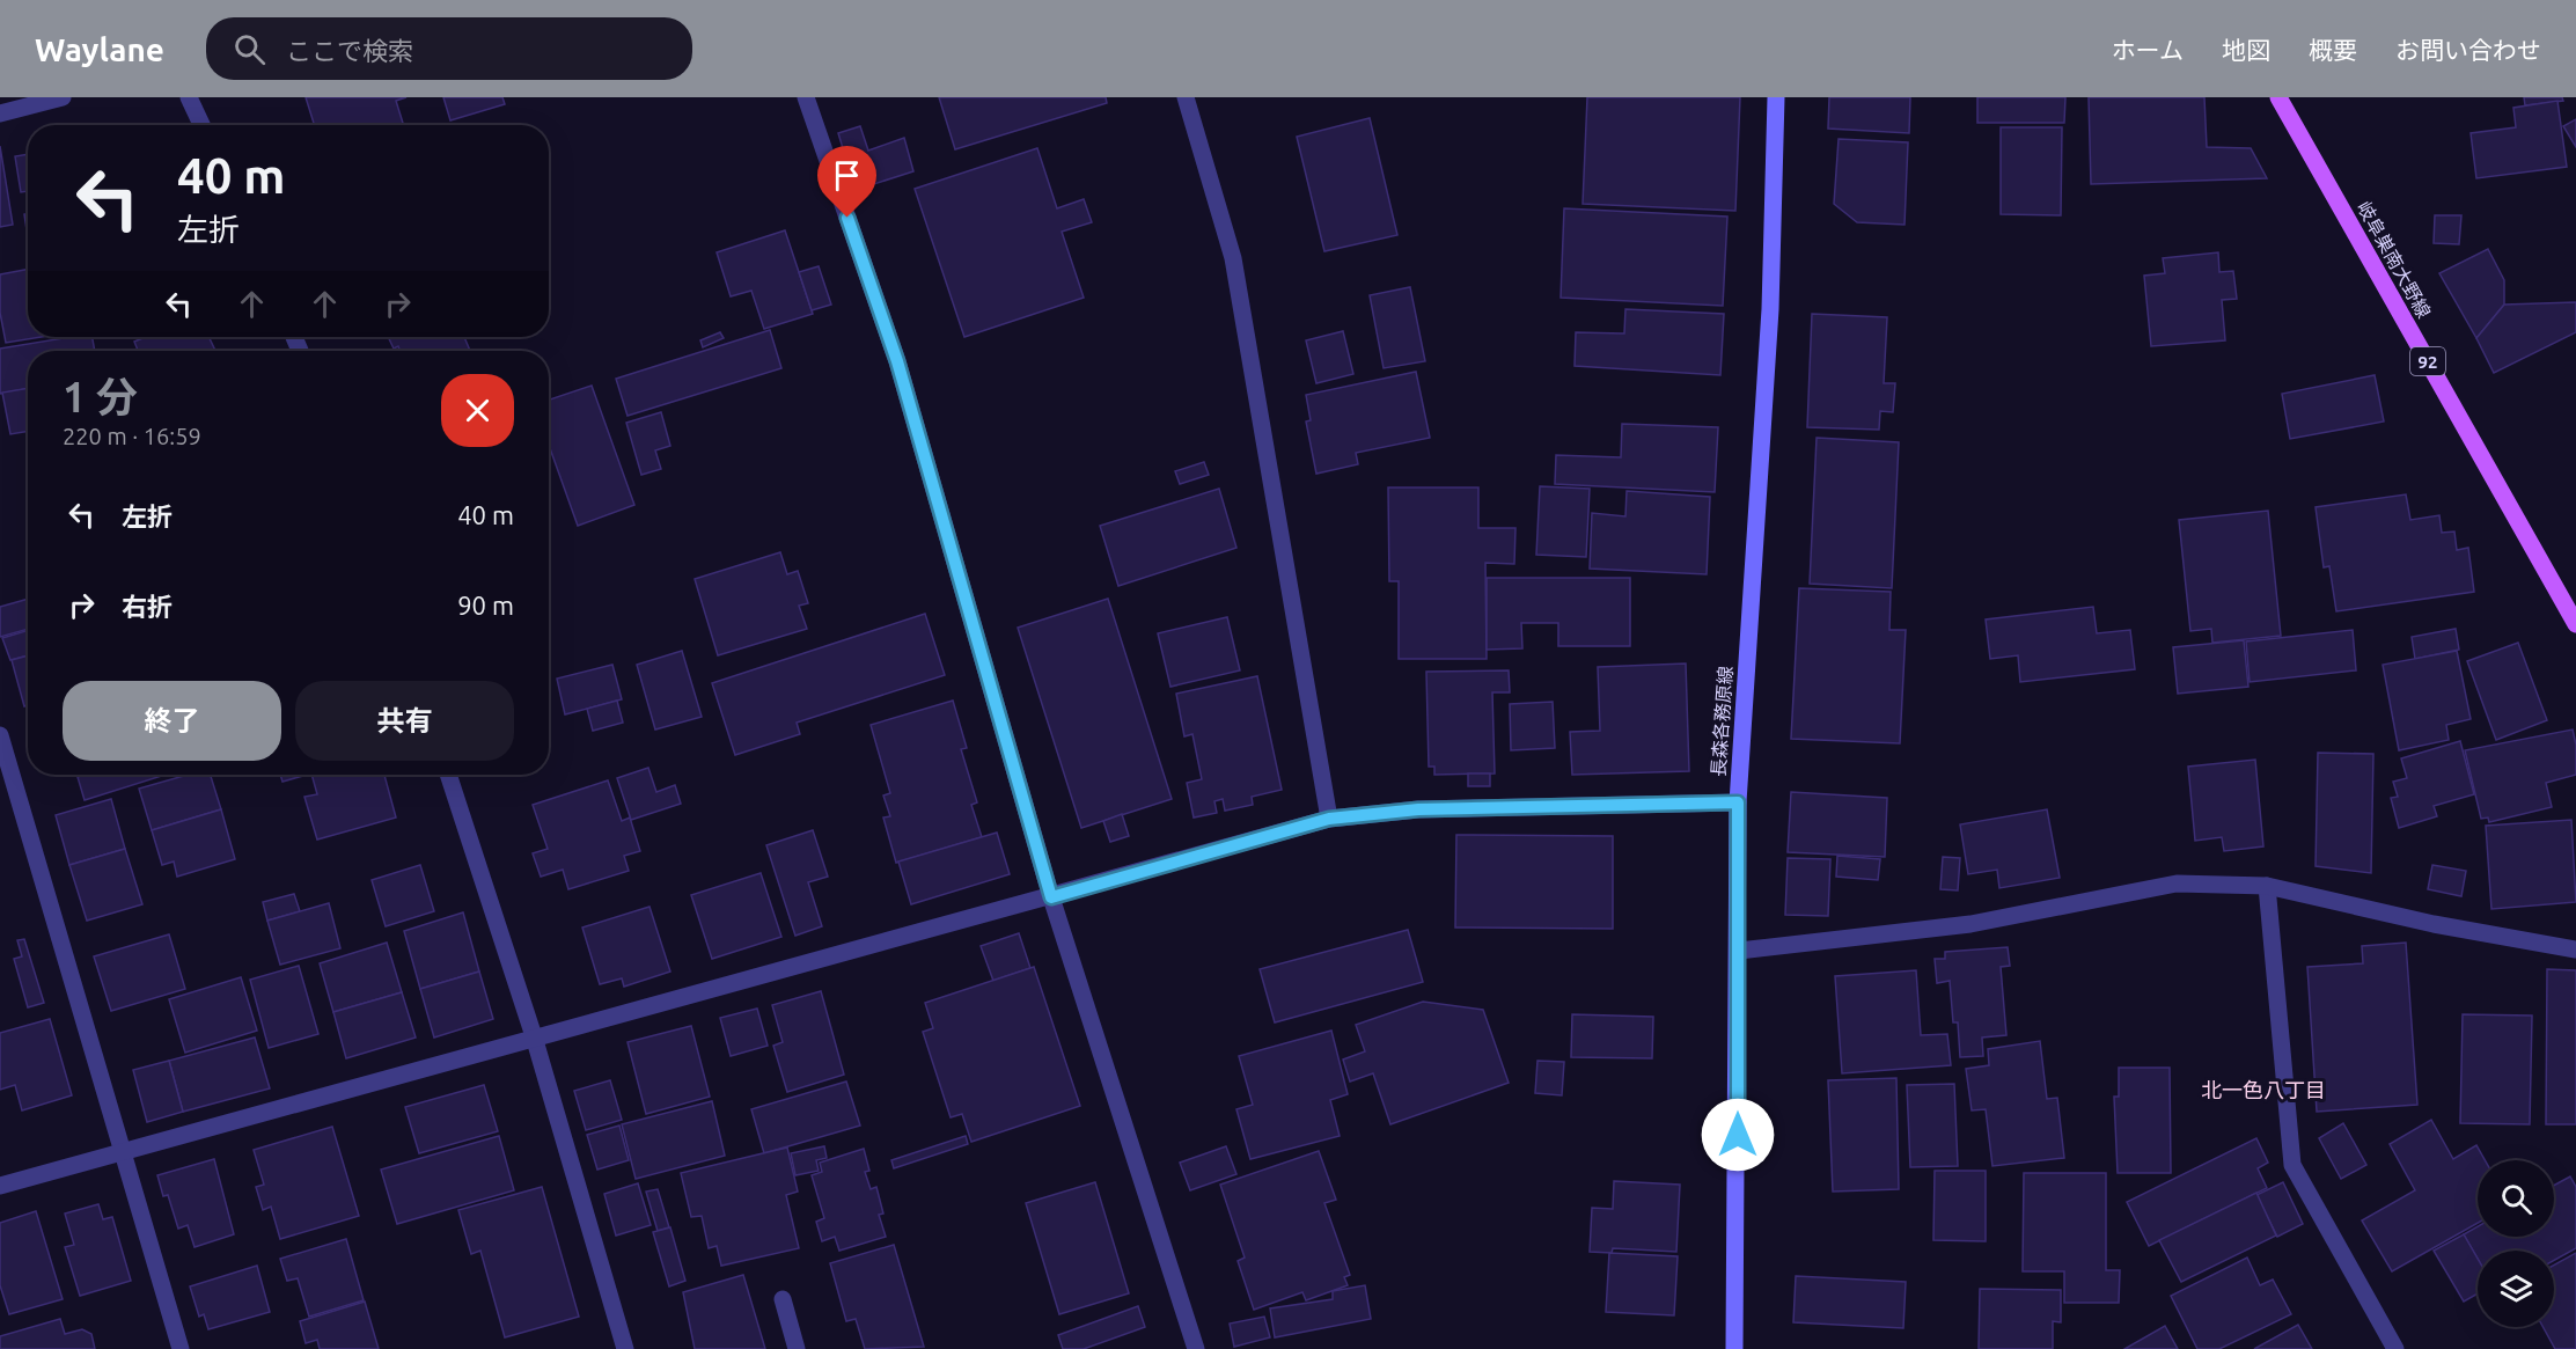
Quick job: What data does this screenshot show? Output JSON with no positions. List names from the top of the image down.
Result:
{
  "streets": {
    "main road": ["岐阜巣南大野線", "92", "長森各務原線"]
  },
  "districts": ["北一色八丁目"],
  "page": {
    "header": "Waylane",
    "search": "ここで検索",
    "nav": [
      "ホーム",
      "地図",
      "概要",
      "お問い合わせ"
    ],
    "turn": ["40 m", "左折"],
    "heading": ["1 分", "220 m · 16:59"],
    "list": [
      {
        "name": "左折",
        "value": "40 m"
      },
      {
        "name": "右折",
        "value": "90 m"
      }
    ],
    "buttons": ["終了", "共有"]
  }
}
